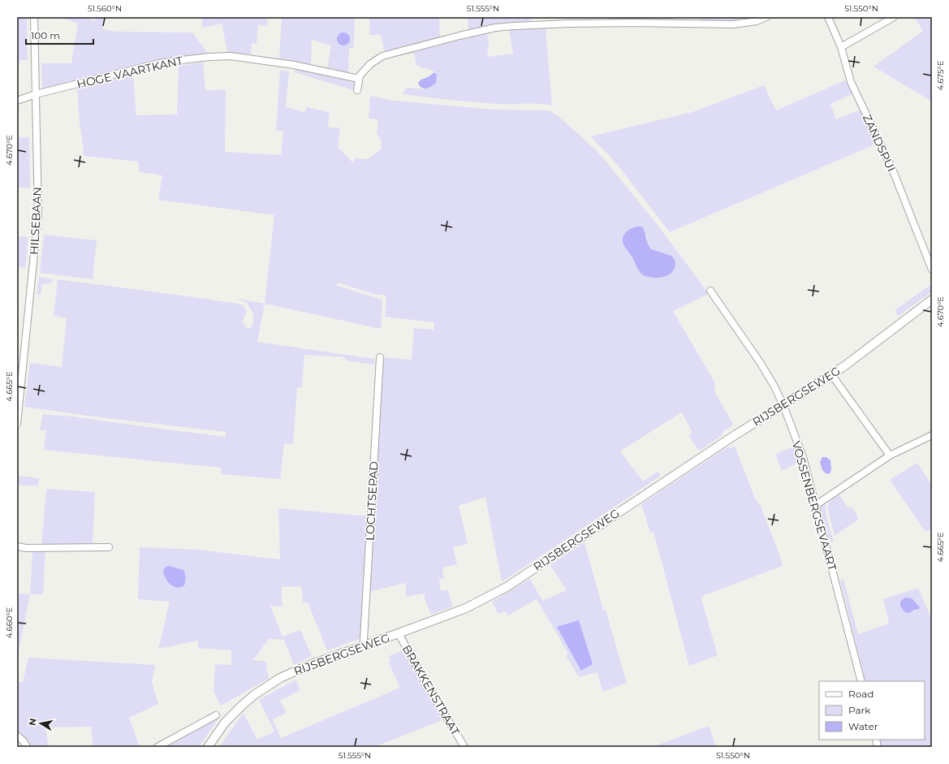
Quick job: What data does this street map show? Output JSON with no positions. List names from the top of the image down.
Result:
{
  "streets": {
    "main road": ["RIJSBERGSEWEG"],
    "street": [
      "HOGE VAARTKANT",
      "ZANDSPUI",
      "HILSEBAAN",
      "LOCHTSEPAD",
      "VOSSENBERGSEVAART",
      "BRAKKENSTRAAT"
    ]
  },
  "crossings": [
    ["HOGE VAARTKANT", "HILSEBAAN"],
    ["RIJSBERGSEWEG", "LOCHTSEPAD"],
    ["RIJSBERGSEWEG", "VOSSENBERGSEVAART"],
    ["RIJSBERGSEWEG", "BRAKKENSTRAAT"]
  ],
  "legend": ["Road", "Park", "Water"],
  "scale_bar": "100 m",
  "north": "left",
  "coordinates": [
    "51.560°N",
    "51.555°N",
    "51.550°N",
    "4.675°E",
    "4.670°E",
    "4.665°E",
    "4.660°E"
  ]
}
